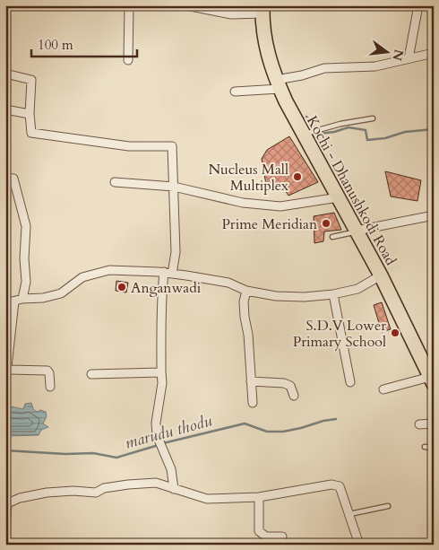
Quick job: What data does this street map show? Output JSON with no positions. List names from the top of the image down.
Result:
{
  "streets": {
    "highway": ["Kochi - Dhanushkodi Road"]
  },
  "water": ["marudu thodu"],
  "places": [
    "Nucleus Mall Multiplex",
    "Prime Meridian",
    "Anganwadi",
    "S.D.V Lower Primary School"
  ],
  "scale_bar": "100 m",
  "north": "right"
}
